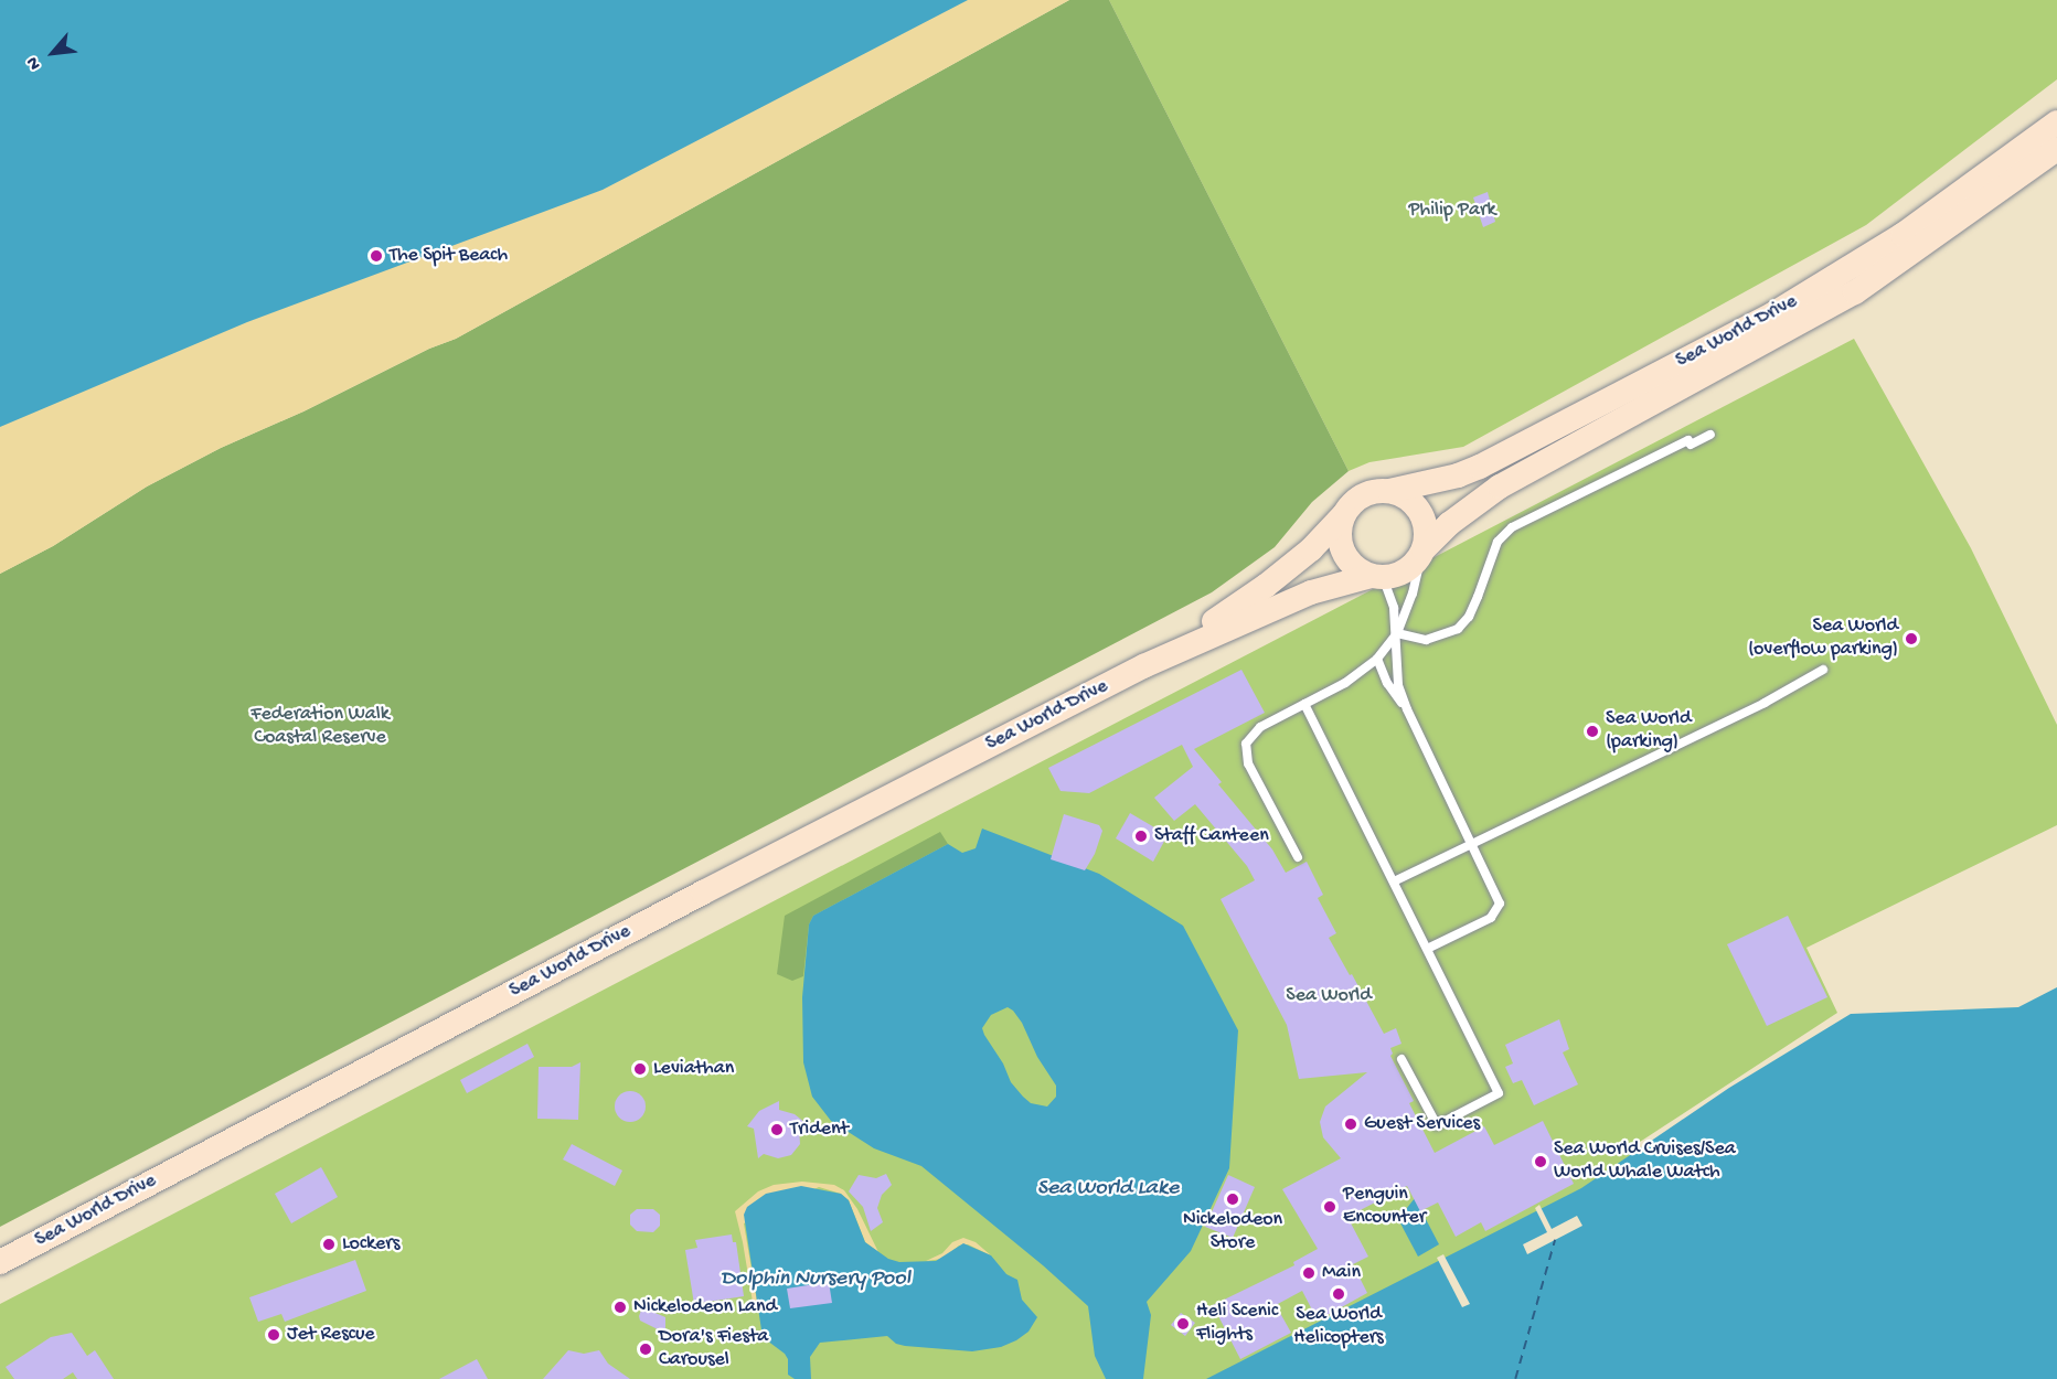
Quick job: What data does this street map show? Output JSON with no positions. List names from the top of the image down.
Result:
{
  "streets": {
    "street": ["Sea World Drive"]
  },
  "water": ["Sea World Lake", "Dolphin Nursery Pool"],
  "parks": ["Philip Park", "Federation Walk Coastal Reserve", "Sea World"],
  "places": [
    "The Spit Beach",
    "Sea World (overflow parking)",
    "Sea World (parking)",
    "Staff Canteen",
    "Leviathan",
    "Guest Services",
    "Trident",
    "Sea World Cruises/Sea World Whale Watch",
    "Nickelodeon Store",
    "Penguin Encounter",
    "Lockers",
    "Main",
    "Sea World Helicopters",
    "Nickelodeon Land",
    "Heli Scenic Flights",
    "Jet Rescue",
    "Dora's Fiesta Carousel"
  ],
  "north": "bottom left"
}
